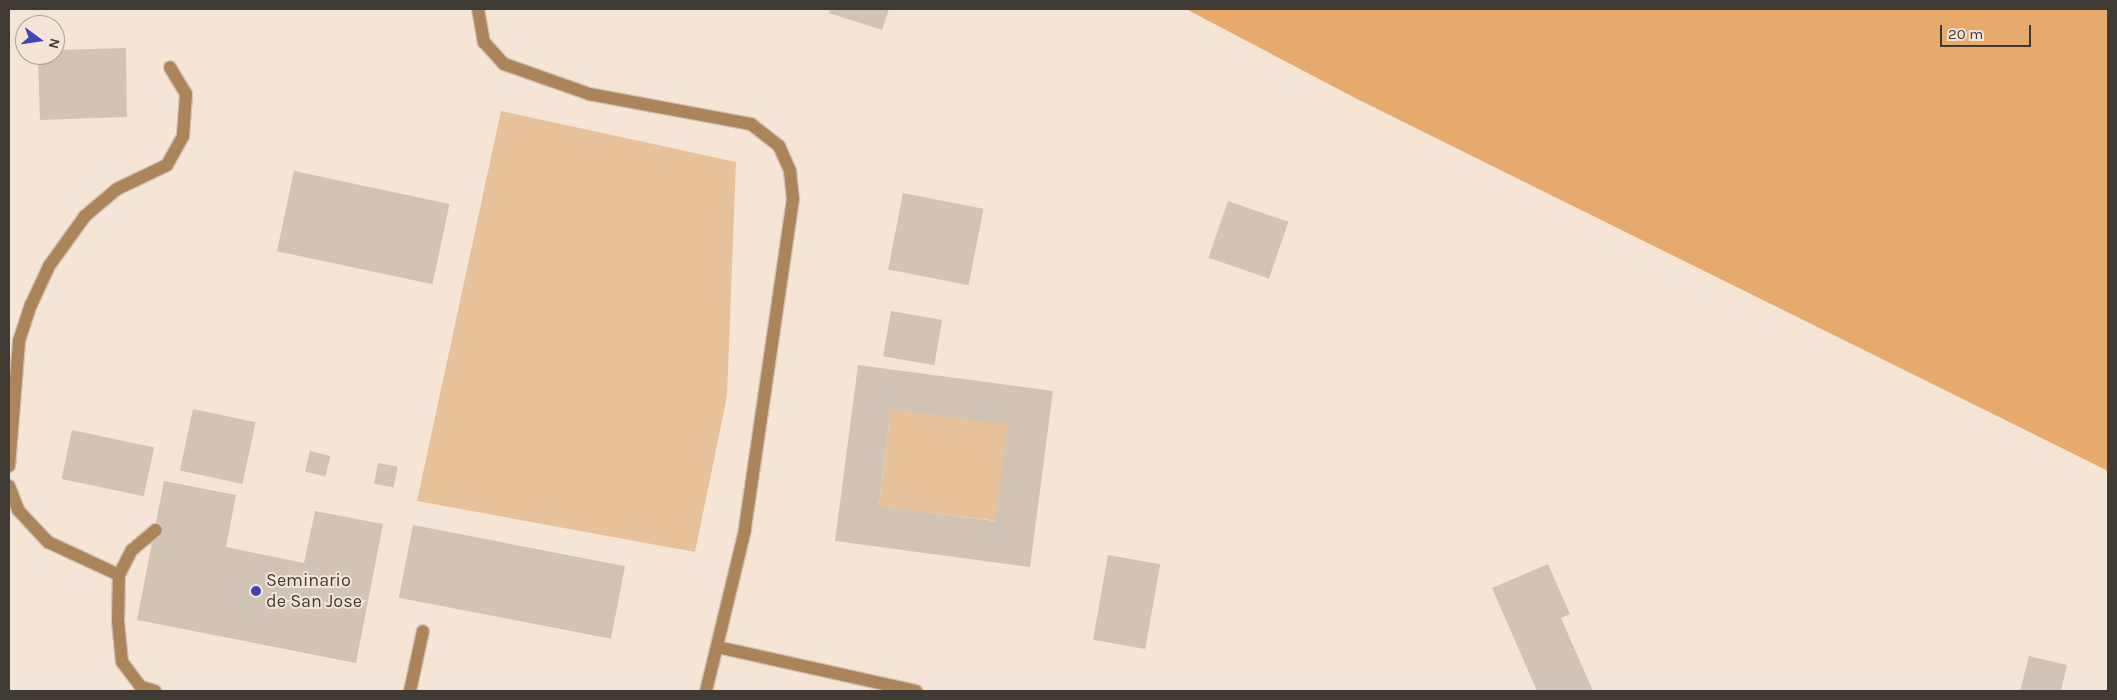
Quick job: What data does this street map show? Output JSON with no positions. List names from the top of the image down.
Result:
{
  "places": ["Seminario de San Jose"],
  "scale_bar": "20 m",
  "north": "right"
}
